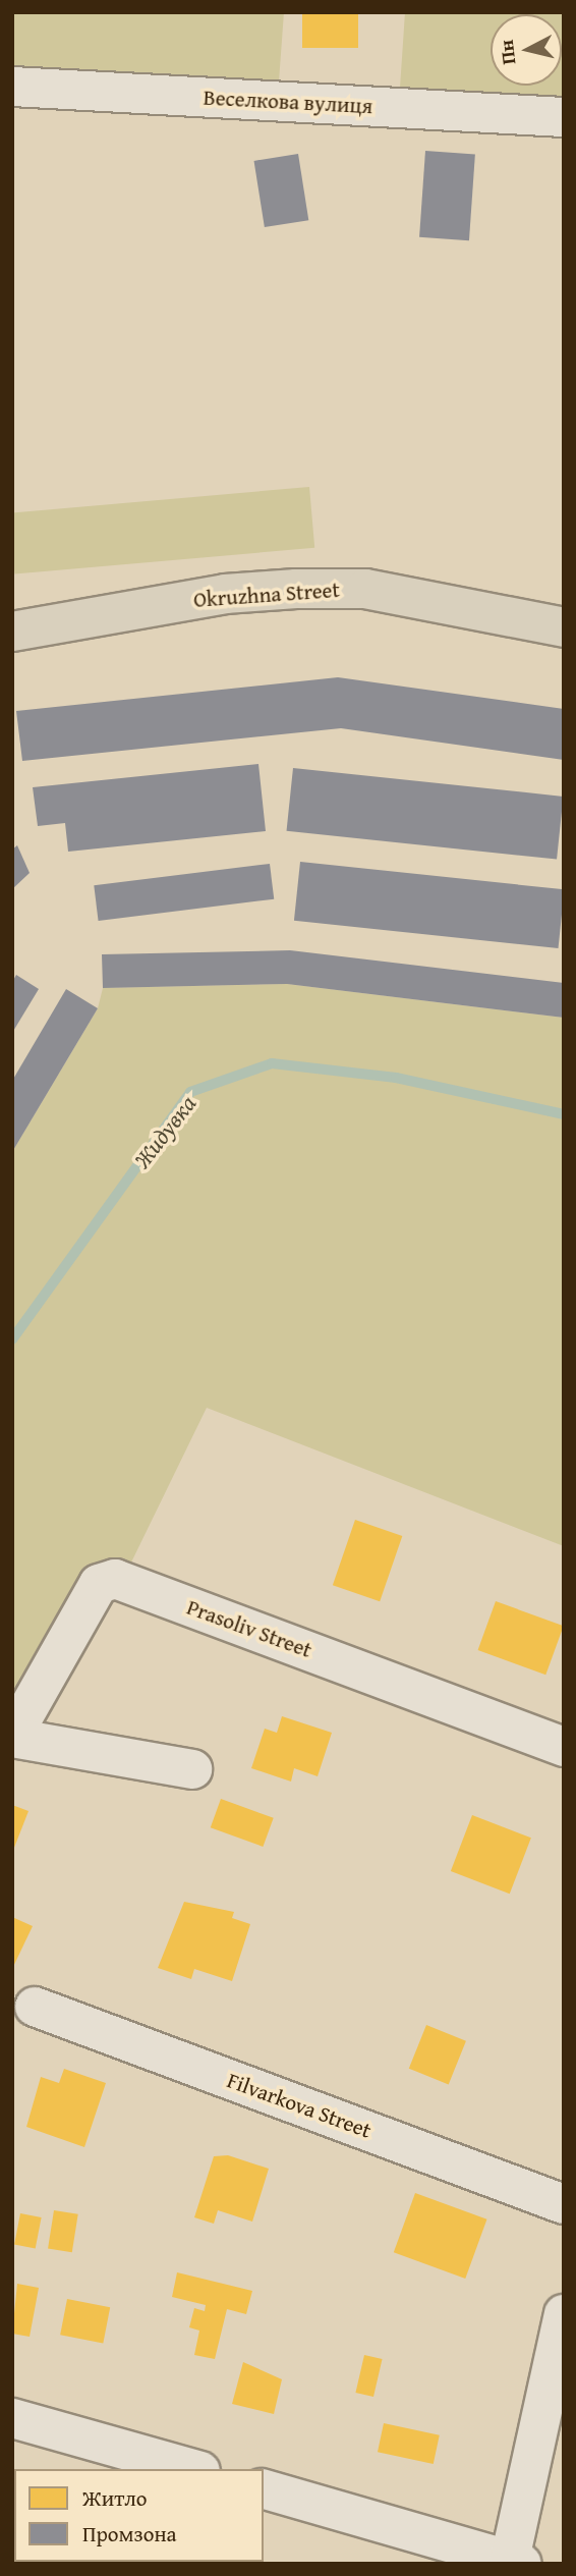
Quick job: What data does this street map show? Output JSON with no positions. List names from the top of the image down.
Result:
{
  "streets": {
    "main road": ["Okruzhna Street"],
    "street": ["Веселкова вулиця", "Prasoliv Street", "Filvarkova Street"]
  },
  "water": ["Жидувка"],
  "legend": ["Житло", "Промзона"],
  "north": "left"
}
